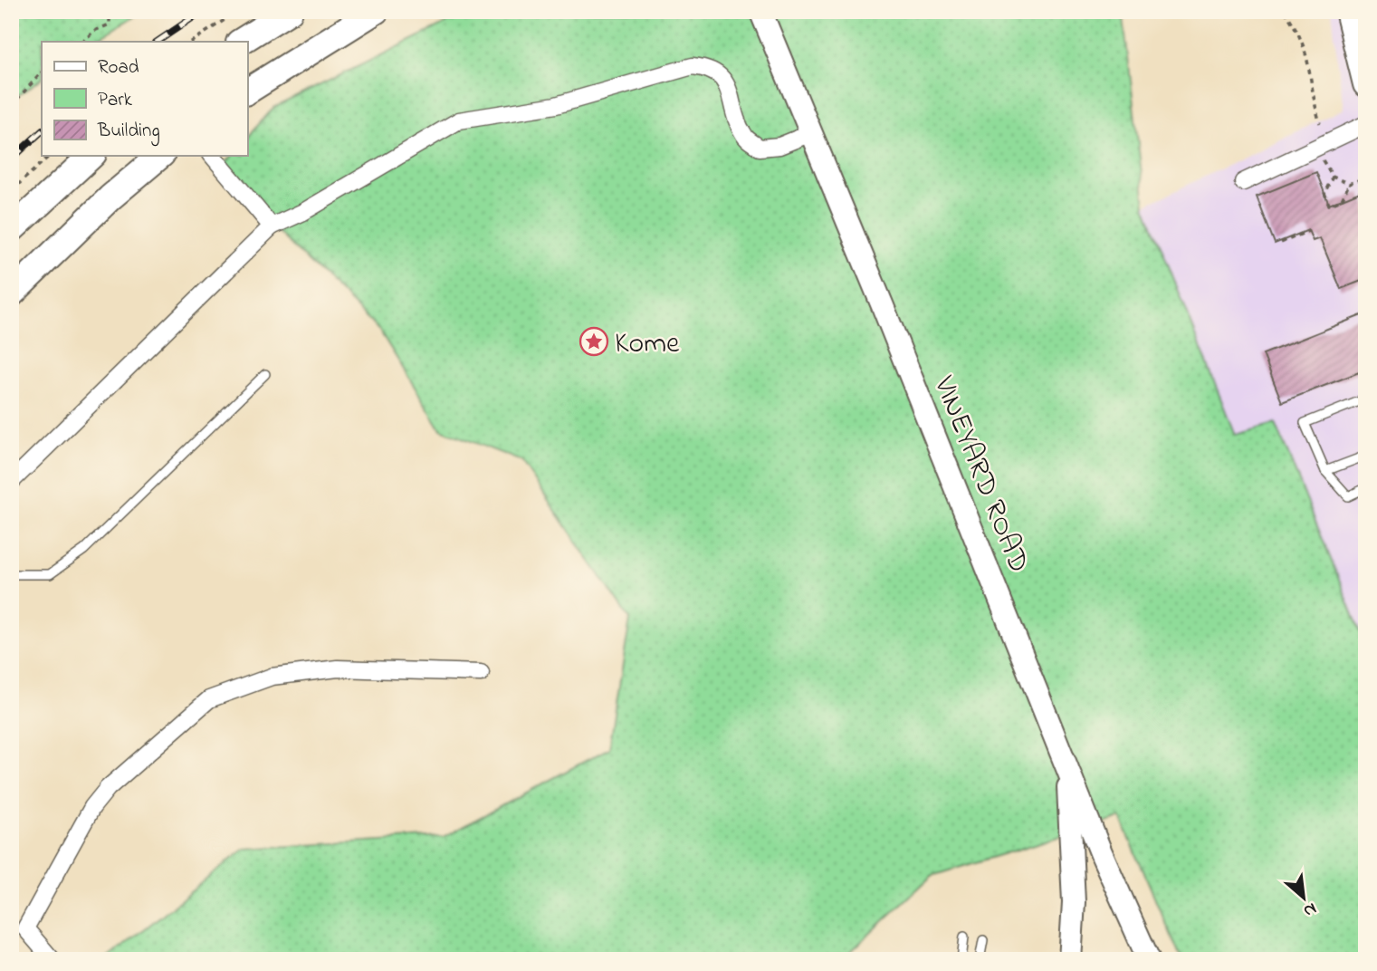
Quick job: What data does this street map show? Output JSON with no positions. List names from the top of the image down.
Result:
{
  "streets": {
    "main road": ["VINEYARD ROAD"]
  },
  "places": {
    "place": ["Kome"]
  },
  "legend": ["Road", "Park", "Building"],
  "north": "bottom right"
}
